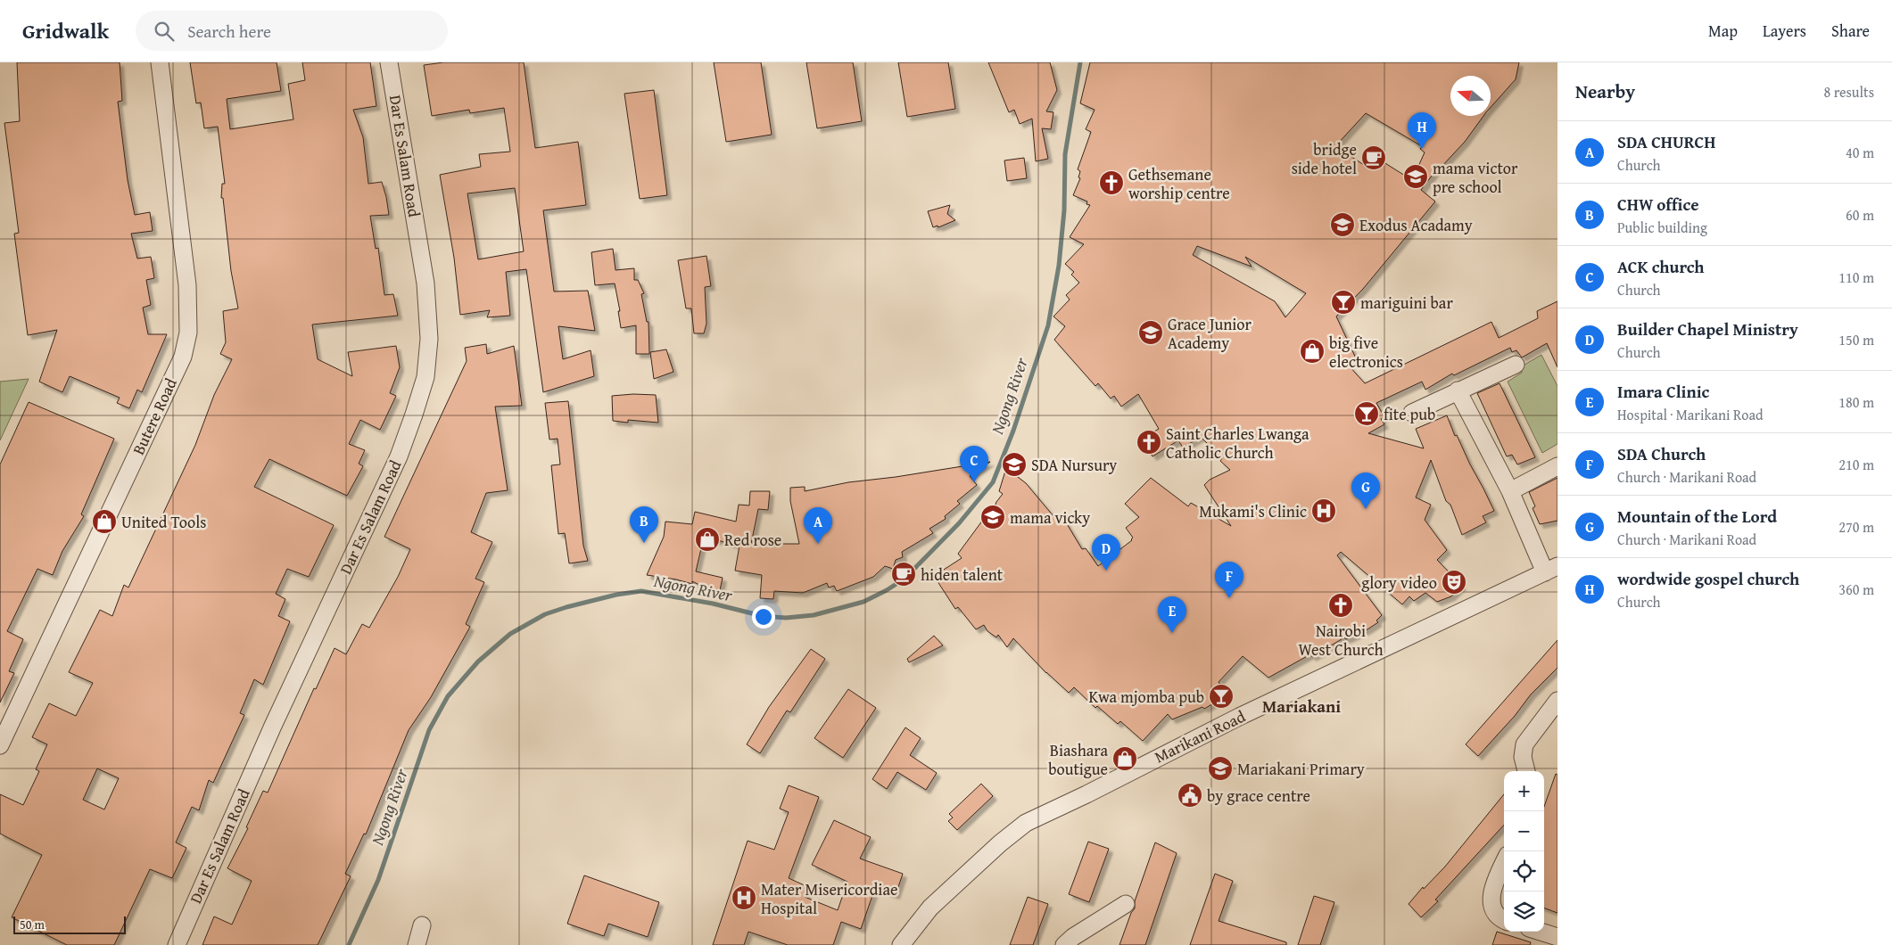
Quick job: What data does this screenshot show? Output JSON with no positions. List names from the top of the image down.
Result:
{
  "streets": {
    "street": ["Dar Es Salam Road", "Butere Road", "Marikani Road"]
  },
  "districts": ["Mariakani"],
  "water": ["Ngong River"],
  "places": {
    "cafe": ["bridge side hotel", "hiden talent"],
    "school or university": [
      "mama victor pre school",
      "Exodus Acadamy",
      "Grace Junior Academy",
      "SDA Nursury",
      "mama vicky",
      "Mariakani Primary"
    ],
    "church": ["Gethsemane worship centre", "Saint Charles Lwanga Catholic Church", "Nairobi West Church"],
    "bar": ["mariguini bar", "fite pub", "Kwa mjomba pub"],
    "shop": [
      "big five electronics",
      "United Tools",
      "Red rose",
      "Biashara boutigue"
    ],
    "hospital": ["Mukami's Clinic", "Mater Misericordiae Hospital"],
    "theatre": ["glory video"],
    "public building": ["by grace centre"]
  },
  "scale_bar": "50 m",
  "north": "left",
  "page": {
    "header": "Gridwalk",
    "search": "Search here",
    "nav": ["Map", "Layers", "Share"],
    "heading": ["Nearby", "8 results"],
    "pins": [
      "H",
      "C",
      "G",
      "B",
      "A",
      "D",
      "F",
      "E"
    ],
    "list": [
      {
        "mark": "A",
        "name": "SDA CHURCH",
        "note": "Church",
        "value": "40 m"
      },
      {
        "mark": "B",
        "name": "CHW office",
        "note": "Public building",
        "value": "60 m"
      },
      {
        "mark": "C",
        "name": "ACK church",
        "note": "Church",
        "value": "110 m"
      },
      {
        "mark": "D",
        "name": "Builder Chapel Ministry",
        "note": "Church",
        "value": "150 m"
      },
      {
        "mark": "E",
        "name": "Imara Clinic",
        "note": "Hospital · Marikani Road",
        "value": "180 m"
      },
      {
        "mark": "F",
        "name": "SDA Church",
        "note": "Church · Marikani Road",
        "value": "210 m"
      },
      {
        "mark": "G",
        "name": "Mountain of the Lord",
        "note": "Church · Marikani Road",
        "value": "270 m"
      },
      {
        "mark": "H",
        "name": "wordwide gospel church",
        "note": "Church",
        "value": "360 m"
      }
    ],
    "map_buttons": ["+", "−"],
    "scale": "50 m"
  }
}
